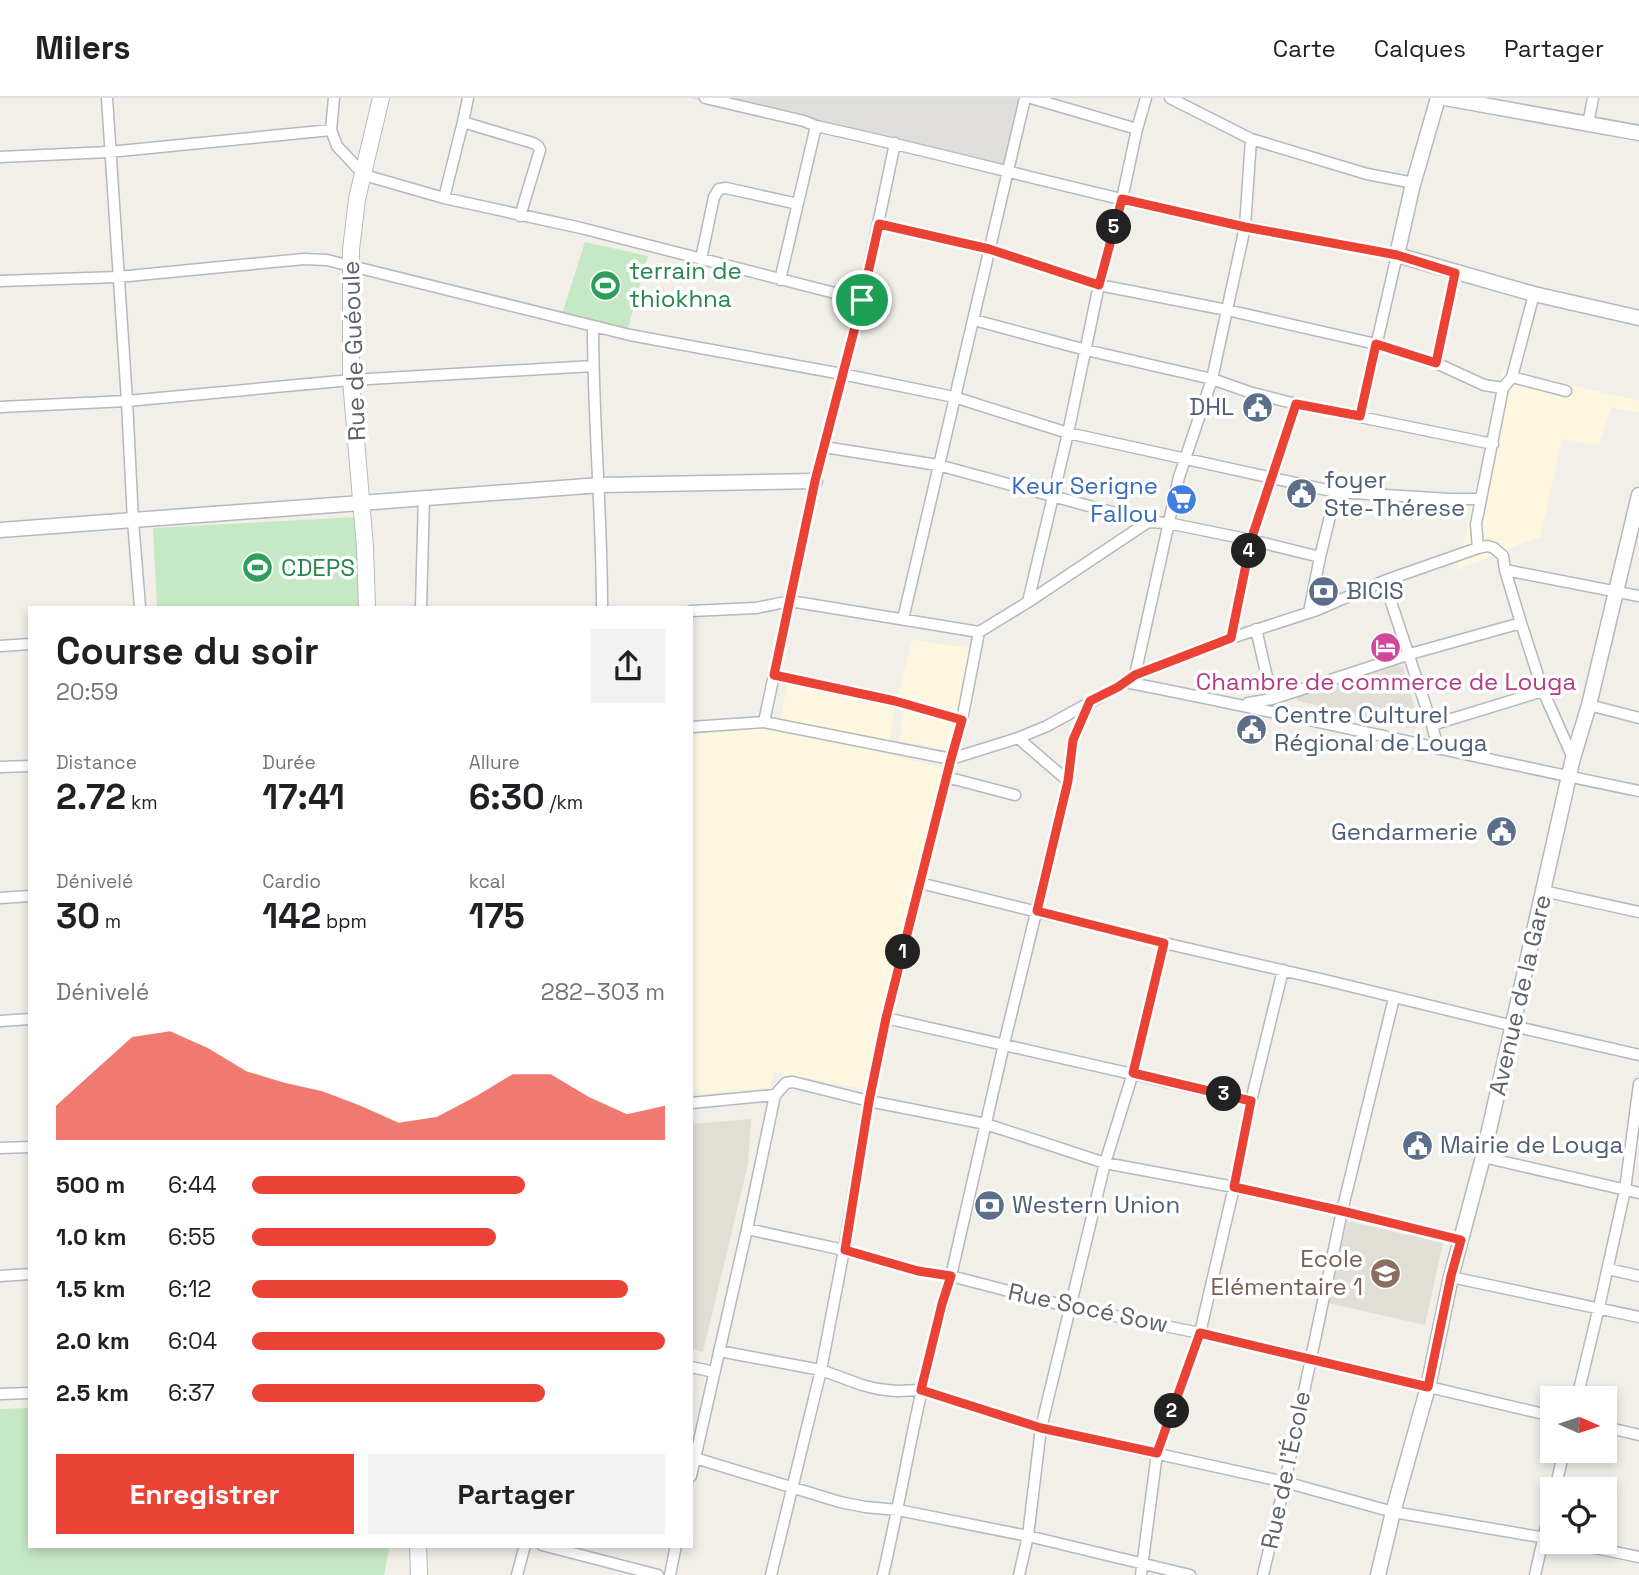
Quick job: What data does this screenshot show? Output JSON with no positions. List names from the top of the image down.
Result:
{
  "streets": {
    "main road": ["Rue de Guéoule"],
    "street": ["Avenue de la Gare", "Rue Socé Sow", "Rue de l'École"]
  },
  "crossings": [
    ["Avenue de la Gare", "Rue Socé Sow"],
    ["Rue Socé Sow", "Rue de l'École"]
  ],
  "places": {
    "sports": ["terrain de thiokhna", "CDEPS"],
    "public building": [
      "DHL",
      "foyer Ste-Thérese",
      "Centre Culturel Régional de Louga",
      "Gendarmerie",
      "Mairie de Louga"
    ],
    "supermarket": ["Keur Serigne Fallou"],
    "bank": ["BICIS", "Western Union"],
    "hotel": ["Chambre de commerce de Louga"],
    "school or university": ["Ecole Elémentaire 1"]
  },
  "north": "right",
  "page": {
    "header": "Milers",
    "nav": ["Carte", "Calques", "Partager"],
    "pins": [
      "5",
      "4",
      "1",
      "3",
      "2"
    ],
    "heading": ["Course du soir", "20:59"],
    "stats": [
      ["Distance", "2.72 km"],
      ["Durée", "17:41"],
      ["Allure", "6:30 /km"],
      ["Dénivelé", "30 m"],
      ["Cardio", "142 bpm"],
      ["kcal", "175"]
    ],
    "chart": ["Dénivelé", "282–303 m"],
    "list": [
      {
        "name": "500 m",
        "note": "6:44"
      },
      {
        "name": "1.0 km",
        "note": "6:55"
      },
      {
        "name": "1.5 km",
        "note": "6:12"
      },
      {
        "name": "2.0 km",
        "note": "6:04"
      },
      {
        "name": "2.5 km",
        "note": "6:37"
      }
    ],
    "buttons": ["Enregistrer", "Partager"]
  }
}
